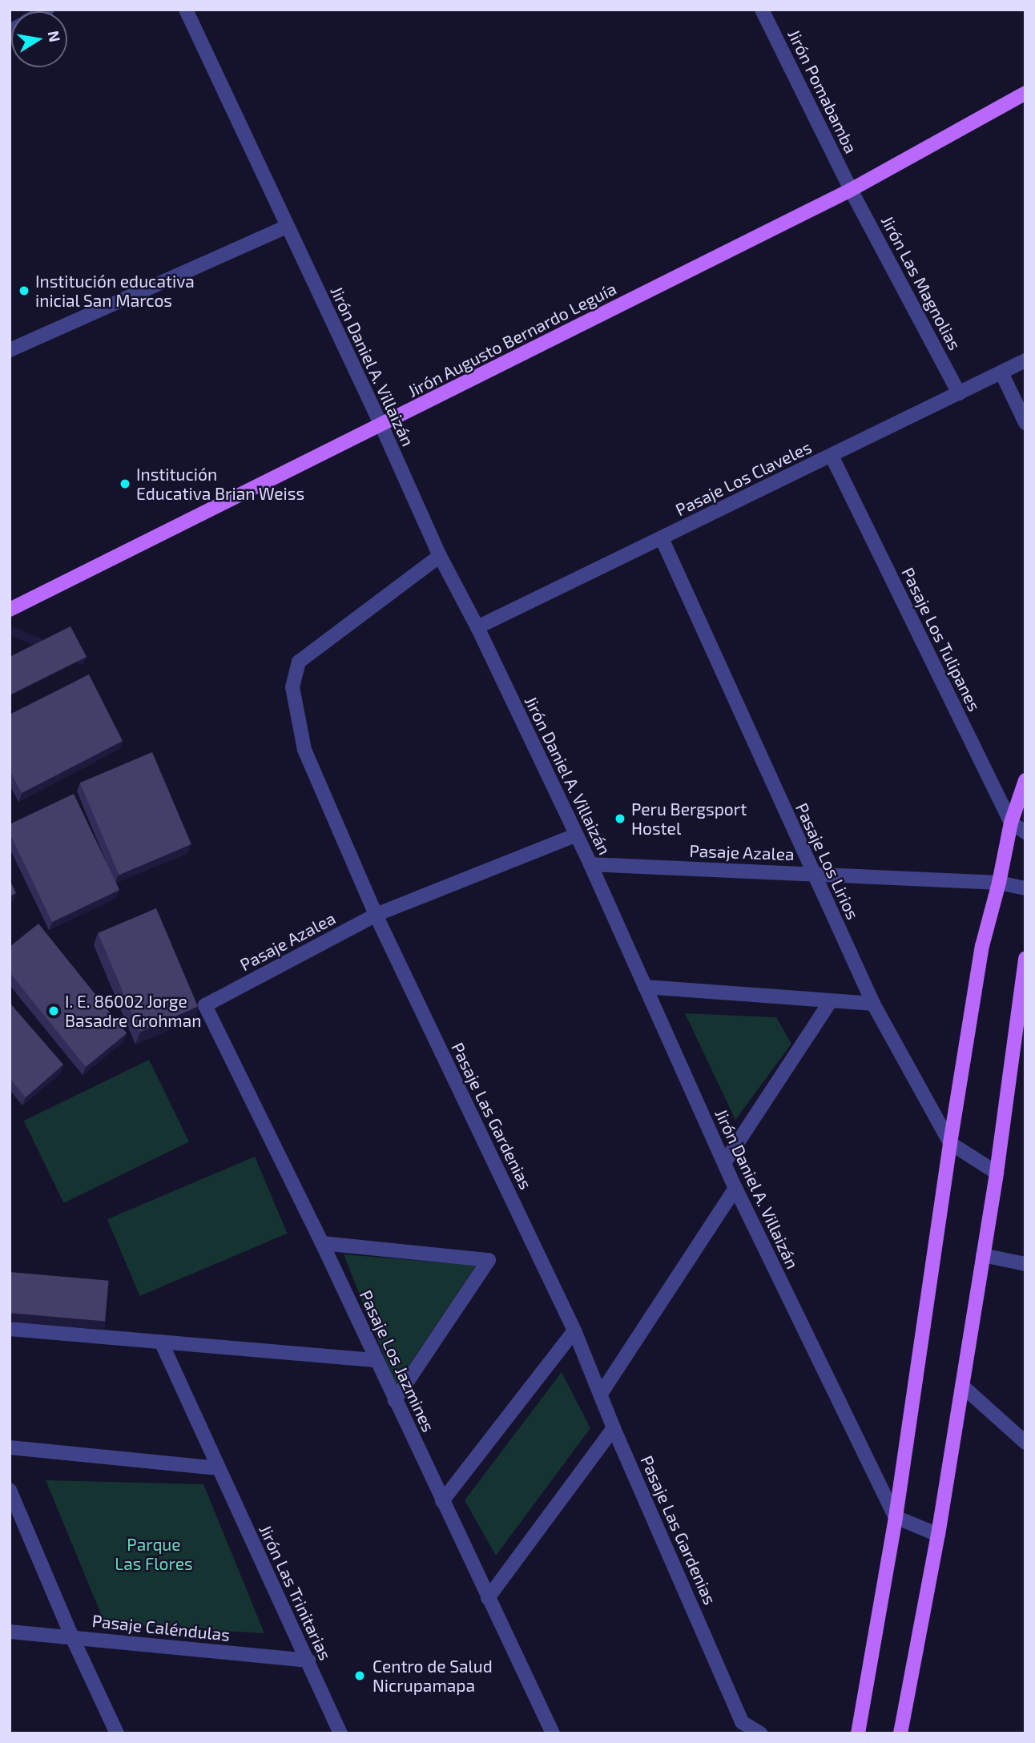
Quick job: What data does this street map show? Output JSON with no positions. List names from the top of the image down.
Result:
{
  "streets": {
    "main road": ["Jirón Augusto Bernardo Leguía"],
    "street": [
      "Jirón Pomabamba",
      "Jirón Las Magnolias",
      "Jirón Daniel A. Villaizán",
      "Pasaje Los Claveles",
      "Pasaje Los Tulipanes",
      "Pasaje Azalea",
      "Pasaje Los Lirios",
      "Pasaje Las Gardenias",
      "Pasaje Los Jazmines",
      "Jirón Las Trinitarias",
      "Pasaje Caléndulas"
    ]
  },
  "crossings": [
    ["Jirón Pomabamba", "Jirón Las Magnolias"],
    ["Jirón Pomabamba", "Jirón Augusto Bernardo Leguía"],
    ["Jirón Las Magnolias", "Jirón Augusto Bernardo Leguía"],
    ["Jirón Las Magnolias", "Pasaje Los Claveles"],
    ["Jirón Augusto Bernardo Leguía", "Jirón Daniel A. Villaizán"],
    ["Jirón Daniel A. Villaizán", "Pasaje Los Claveles"],
    ["Jirón Daniel A. Villaizán", "Pasaje Azalea"],
    ["Jirón Daniel A. Villaizán", "Pasaje Las Gardenias"],
    ["Pasaje Los Claveles", "Pasaje Los Tulipanes"],
    ["Pasaje Los Claveles", "Pasaje Los Lirios"],
    ["Pasaje Azalea", "Pasaje Los Lirios"],
    ["Pasaje Azalea", "Pasaje Las Gardenias"],
    ["Pasaje Azalea", "Pasaje Los Jazmines"],
    ["Jirón Las Trinitarias", "Pasaje Caléndulas"]
  ],
  "parks": ["Parque Las Flores"],
  "places": [
    "Institución educativa inicial San Marcos",
    "Institución Educativa Brian Weiss",
    "Peru Bergsport Hostel",
    "I. E. 86002 Jorge Basadre Grohman",
    "Centro de Salud Nicrupamapa"
  ],
  "north": "right"
}
